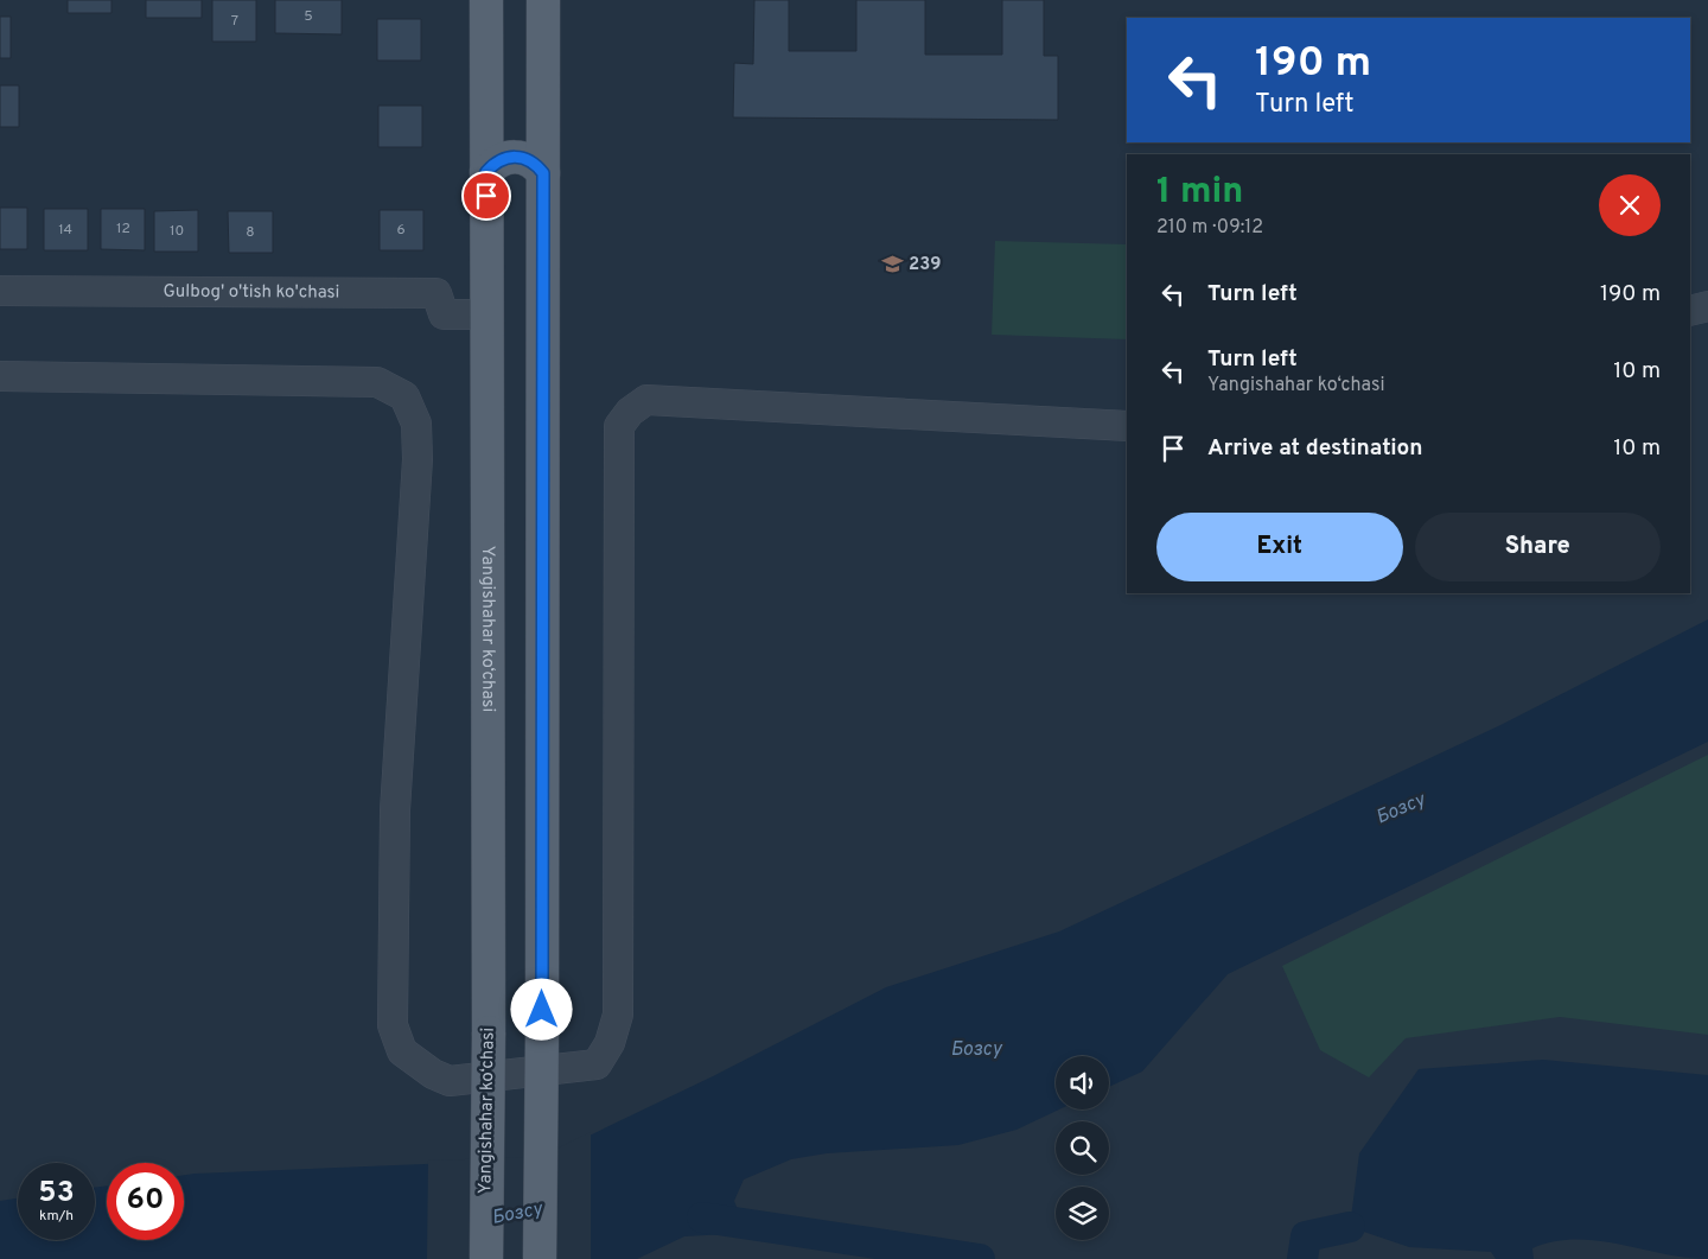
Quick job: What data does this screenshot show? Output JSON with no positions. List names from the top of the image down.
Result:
{
  "streets": {
    "main road": ["Yangishahar ko‘chasi"],
    "street": ["Gulbog' o'tish ko'chasi"]
  },
  "crossings": [
    ["Gulbog' o'tish ko'chasi", "Yangishahar ko‘chasi"]
  ],
  "water": ["Бозсу"],
  "places": {
    "school or university": ["239"]
  },
  "house_numbers": [
    "5",
    "7",
    "12",
    "14",
    "6",
    "10",
    "8"
  ],
  "page": {
    "turn": ["190 m", "Turn left"],
    "heading": ["1 min", "210 m · 09:12"],
    "list": [
      {
        "name": "Turn left",
        "value": "190 m"
      },
      {
        "name": "Turn left",
        "note": "Yangishahar ko‘chasi",
        "value": "10 m"
      },
      {
        "name": "Arrive at destination",
        "value": "10 m"
      }
    ],
    "buttons": ["Exit", "Share"],
    "speed": "53 km/h",
    "limit": "60"
  }
}
